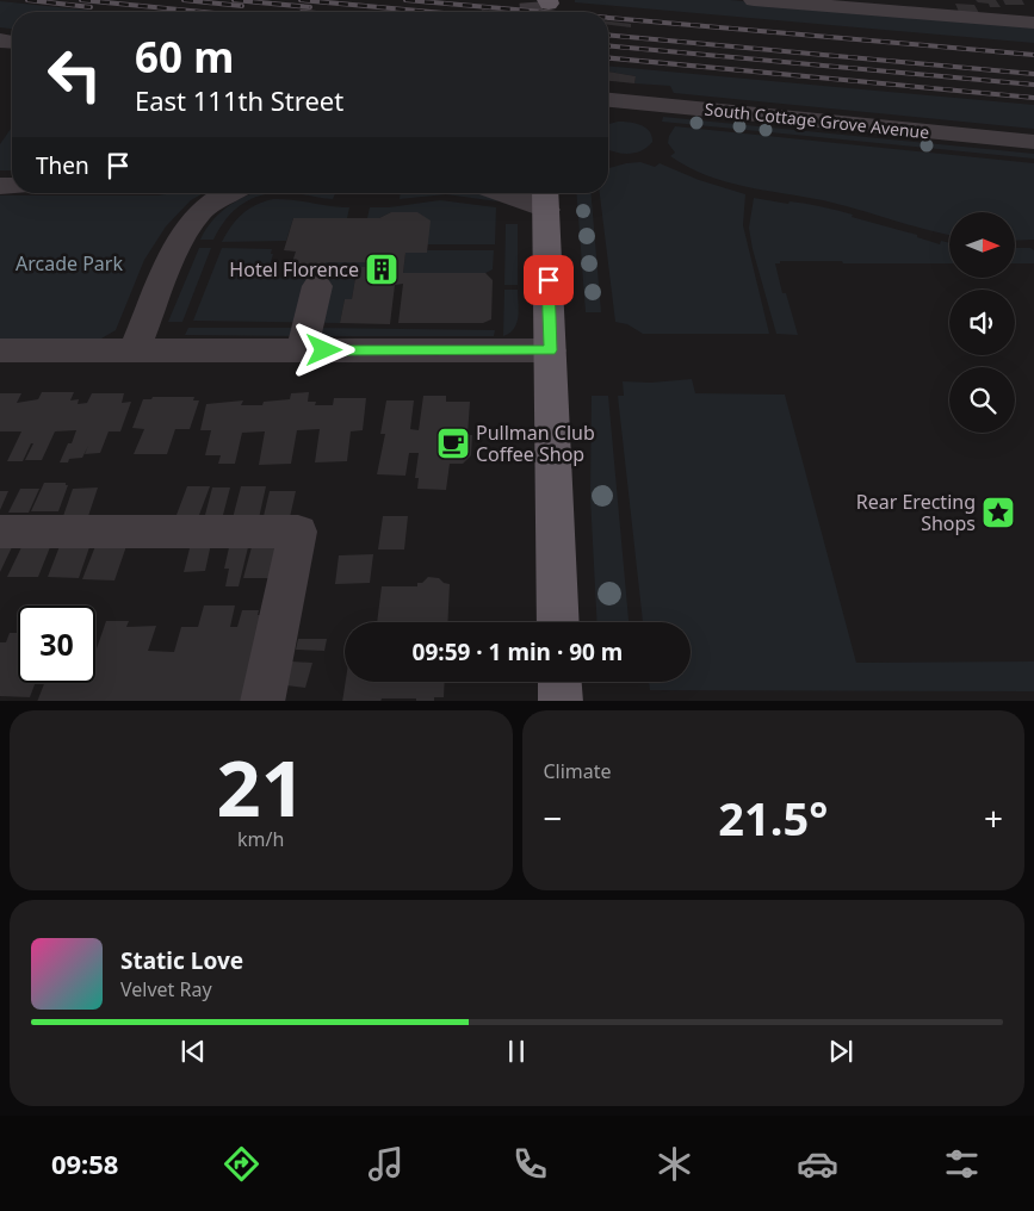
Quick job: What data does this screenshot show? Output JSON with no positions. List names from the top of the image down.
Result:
{
  "streets": {
    "street": ["South Cottage Grove Avenue"]
  },
  "parks": ["Arcade Park"],
  "places": {
    "building": ["Hotel Florence"],
    "cafe": ["Pullman Club Coffee Shop"],
    "place": ["Rear Erecting Shops"]
  },
  "north": "right",
  "page": {
    "turn": ["60 m", "East 111th Street"],
    "then": "Then",
    "limit": "30",
    "trip": "09:59 · 1 min · 90 m",
    "tile": [
      ["21", "km/h"],
      "Climate"
    ],
    "heat": ["−", "21.5°", "+"],
    "song": ["Static Love", "Velvet Ray"],
    "tabs": "09:58"
  }
}
